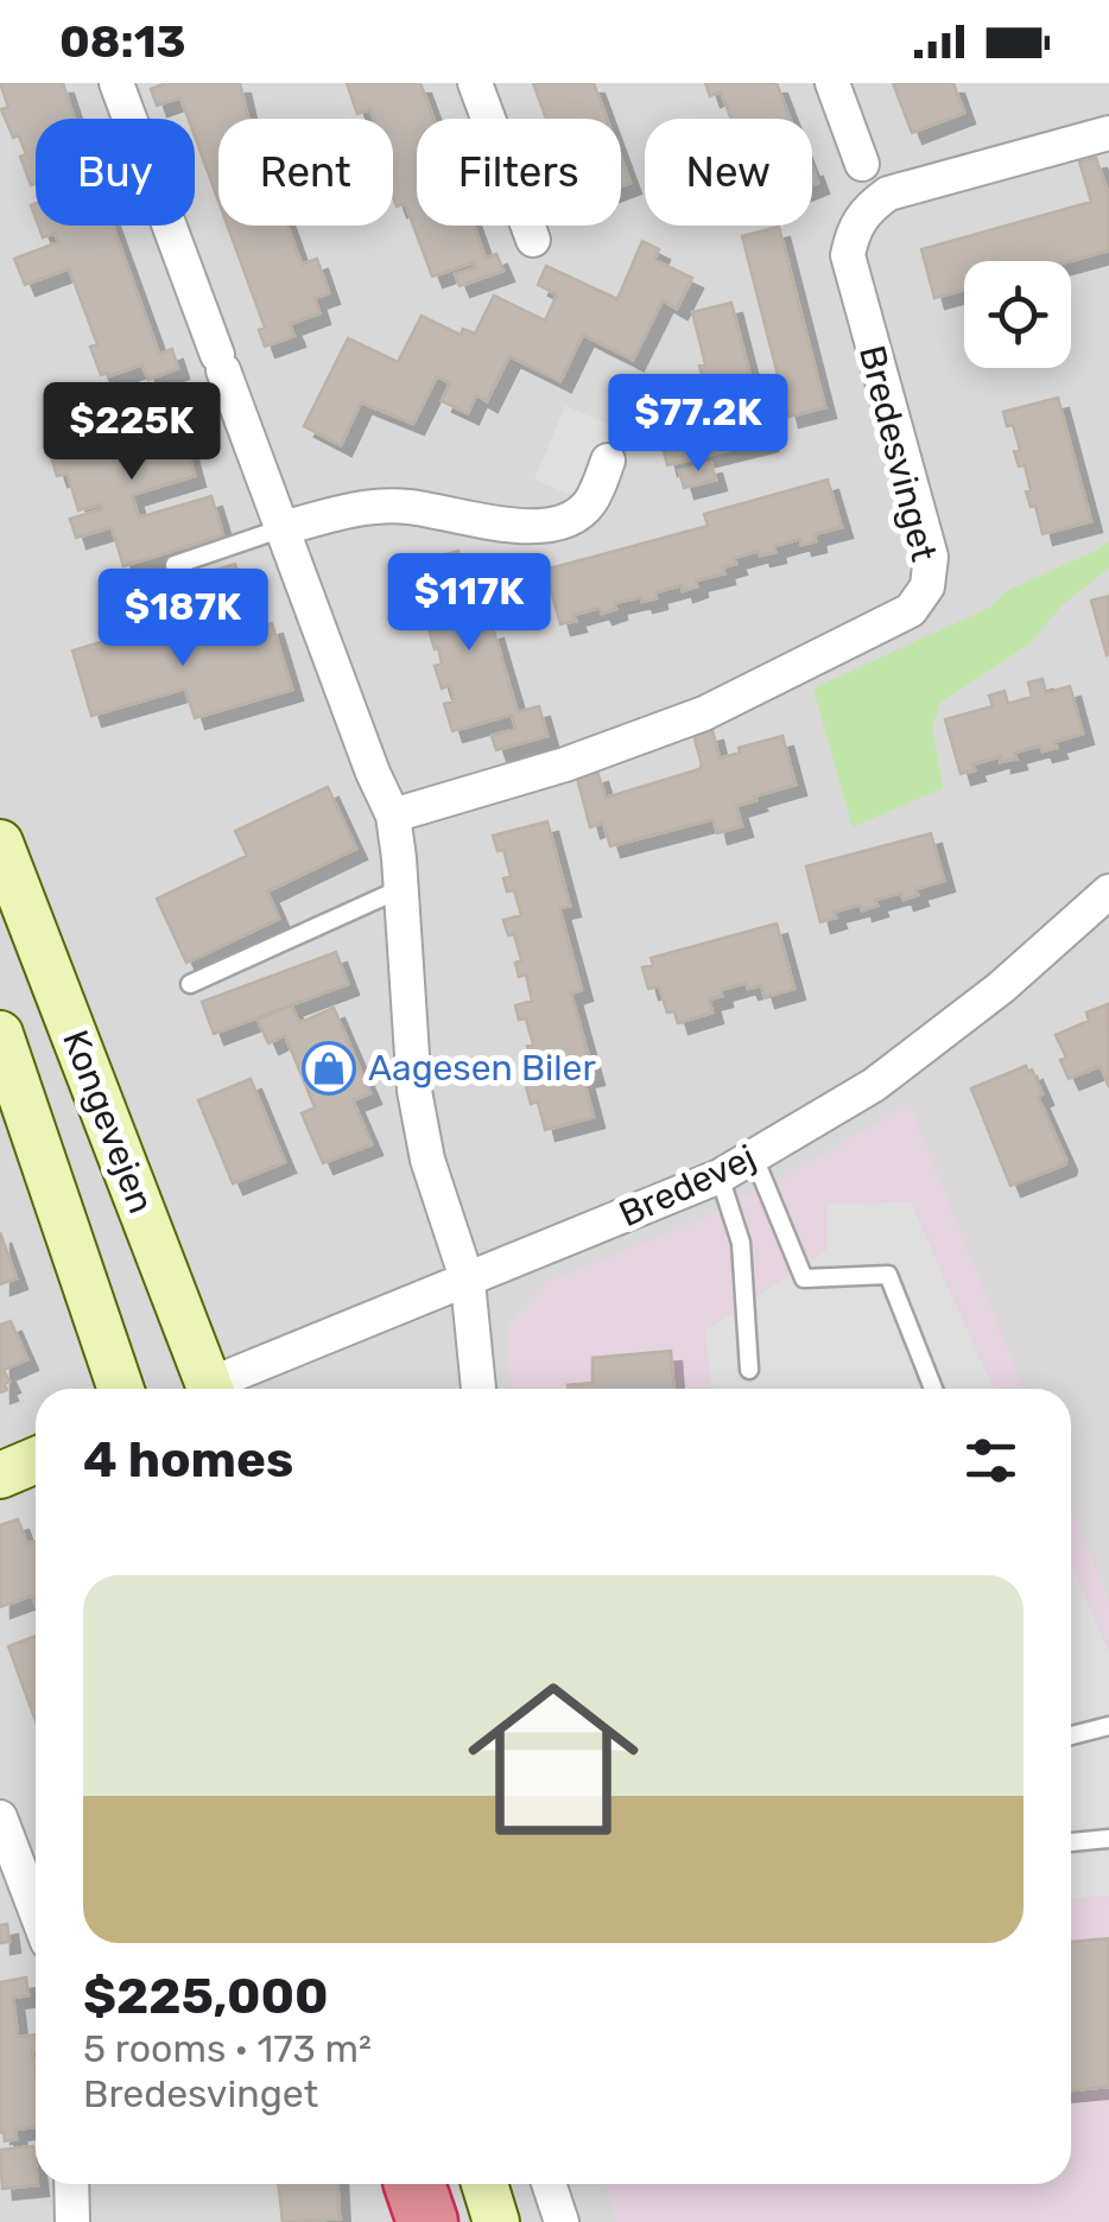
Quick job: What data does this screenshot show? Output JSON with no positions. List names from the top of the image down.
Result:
{
  "streets": {
    "main road": ["Kongevejen"],
    "street": ["Bredesvinget", "Bredevej"]
  },
  "places": {
    "shop": ["Aagesen Biler"]
  },
  "page": {
    "status": "08:13",
    "chip": [
      "Buy",
      "Rent",
      "Filters",
      "New"
    ],
    "price": [
      "$77.2K",
      "$225K",
      "$117K",
      "$187K"
    ],
    "heading": "4 homes",
    "list": [
      {
        "name": "$225,000",
        "note": "5 rooms · 173 m² · Bredesvinget"
      }
    ]
  }
}
